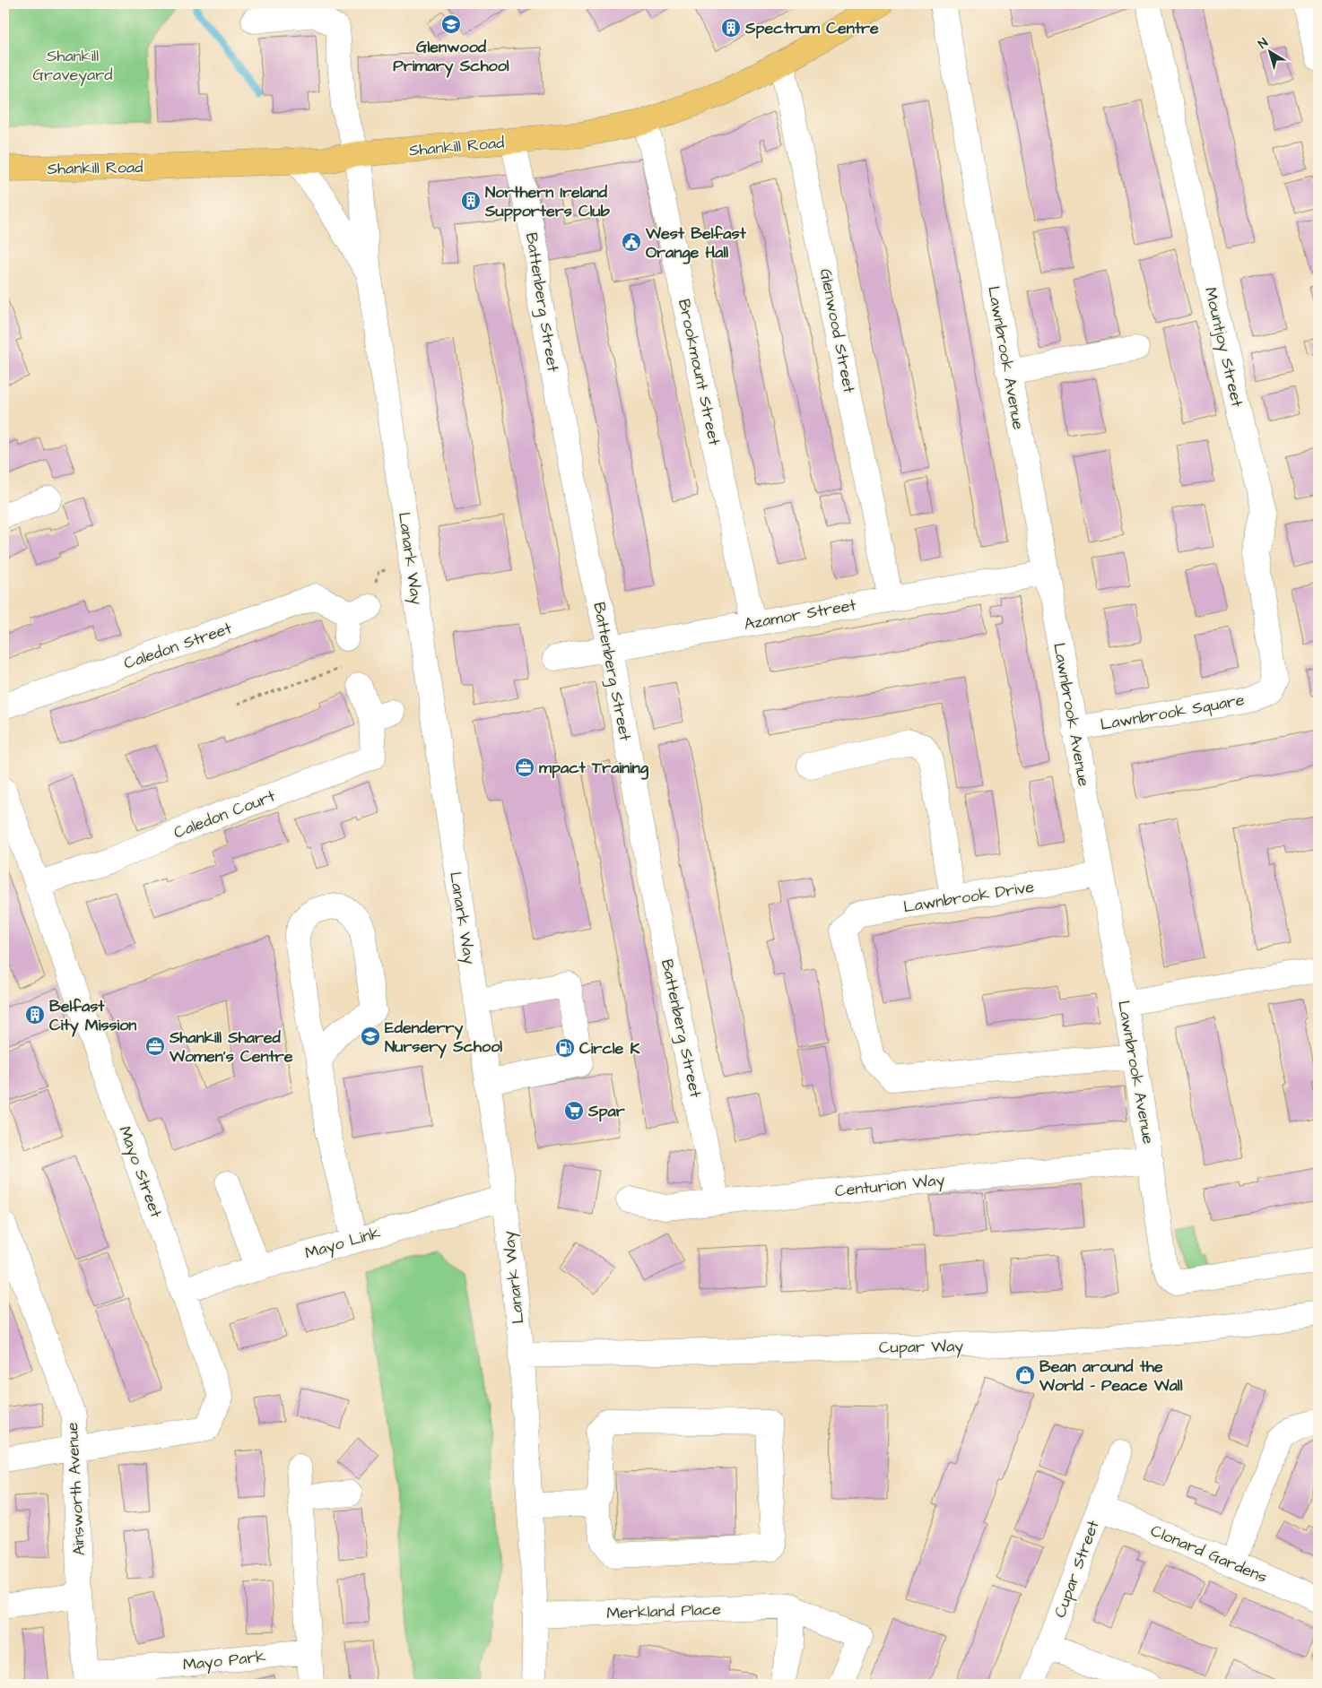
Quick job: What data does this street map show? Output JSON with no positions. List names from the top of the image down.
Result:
{
  "streets": {
    "main road": ["Shankill Road"],
    "street": [
      "Battenberg Street",
      "Glenwood Street",
      "Mountjoy Street",
      "Lawnbrook Avenue",
      "Brookmount Street",
      "Lanark Way",
      "Azamor Street",
      "Caledon Street",
      "Lawnbrook Square",
      "Caledon Court",
      "Lawnbrook Drive",
      "Mayo Street",
      "Centurion Way",
      "Mayo Link",
      "Cupar Way",
      "Ainsworth Avenue",
      "Clonard Gardens",
      "Cupar Street",
      "Merkland Place",
      "Mayo Park"
    ]
  },
  "crossings": [
    ["Shankill Road", "Battenberg Street"],
    ["Shankill Road", "Glenwood Street"],
    ["Shankill Road", "Brookmount Street"],
    ["Shankill Road", "Lanark Way"],
    ["Battenberg Street", "Azamor Street"],
    ["Battenberg Street", "Centurion Way"],
    ["Glenwood Street", "Azamor Street"],
    ["Mountjoy Street", "Lawnbrook Square"],
    ["Lawnbrook Avenue", "Azamor Street"],
    ["Lawnbrook Avenue", "Lawnbrook Square"],
    ["Lawnbrook Avenue", "Lawnbrook Drive"],
    ["Lawnbrook Avenue", "Centurion Way"],
    ["Brookmount Street", "Azamor Street"],
    ["Lanark Way", "Mayo Link"],
    ["Lanark Way", "Cupar Way"],
    ["Lanark Way", "Merkland Place"],
    ["Caledon Court", "Mayo Street"],
    ["Mayo Street", "Mayo Link"],
    ["Mayo Street", "Ainsworth Avenue"],
    ["Ainsworth Avenue", "Mayo Park"],
    ["Clonard Gardens", "Cupar Street"]
  ],
  "parks": ["Shankill Graveyard"],
  "places": {
    "school or university": ["Glenwood Primary School", "Edenderry Nursery School"],
    "building": ["Spectrum Centre", "Northern Ireland Supporters Club", "Belfast City Mission"],
    "public building": ["West Belfast Orange Hall"],
    "office": ["mpact Training", "Shankill Shared Women's Centre"],
    "fuel station": ["Circle K"],
    "supermarket": ["Spar"],
    "shop": ["Bean around the World - Peace Wall"]
  },
  "north": "top left"
}
